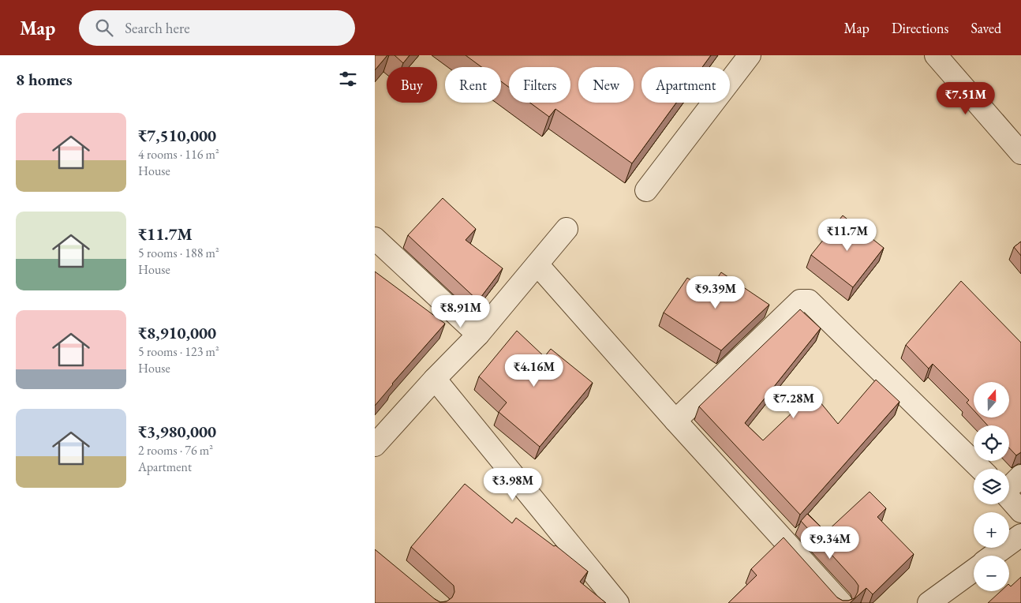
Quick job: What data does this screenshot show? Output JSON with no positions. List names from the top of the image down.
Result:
{
  "north": "top",
  "page": {
    "header": "Map",
    "search": "Search here",
    "nav": ["Map", "Directions", "Saved"],
    "heading": "8 homes",
    "chip": [
      "Buy",
      "Rent",
      "Filters",
      "New",
      "Apartment"
    ],
    "price": [
      "₹7.51M",
      "₹11.7M",
      "₹9.39M",
      "₹8.91M",
      "₹4.16M",
      "₹7.28M",
      "₹3.98M",
      "₹9.34M"
    ],
    "list": [
      {
        "name": "₹7,510,000",
        "note": "4 rooms · 116 m² · House"
      },
      {
        "name": "₹11.7M",
        "note": "5 rooms · 188 m² · House"
      },
      {
        "name": "₹8,910,000",
        "note": "5 rooms · 123 m² · House"
      },
      {
        "name": "₹3,980,000",
        "note": "2 rooms · 76 m² · Apartment"
      }
    ],
    "map_buttons": ["+", "−"]
  }
}
